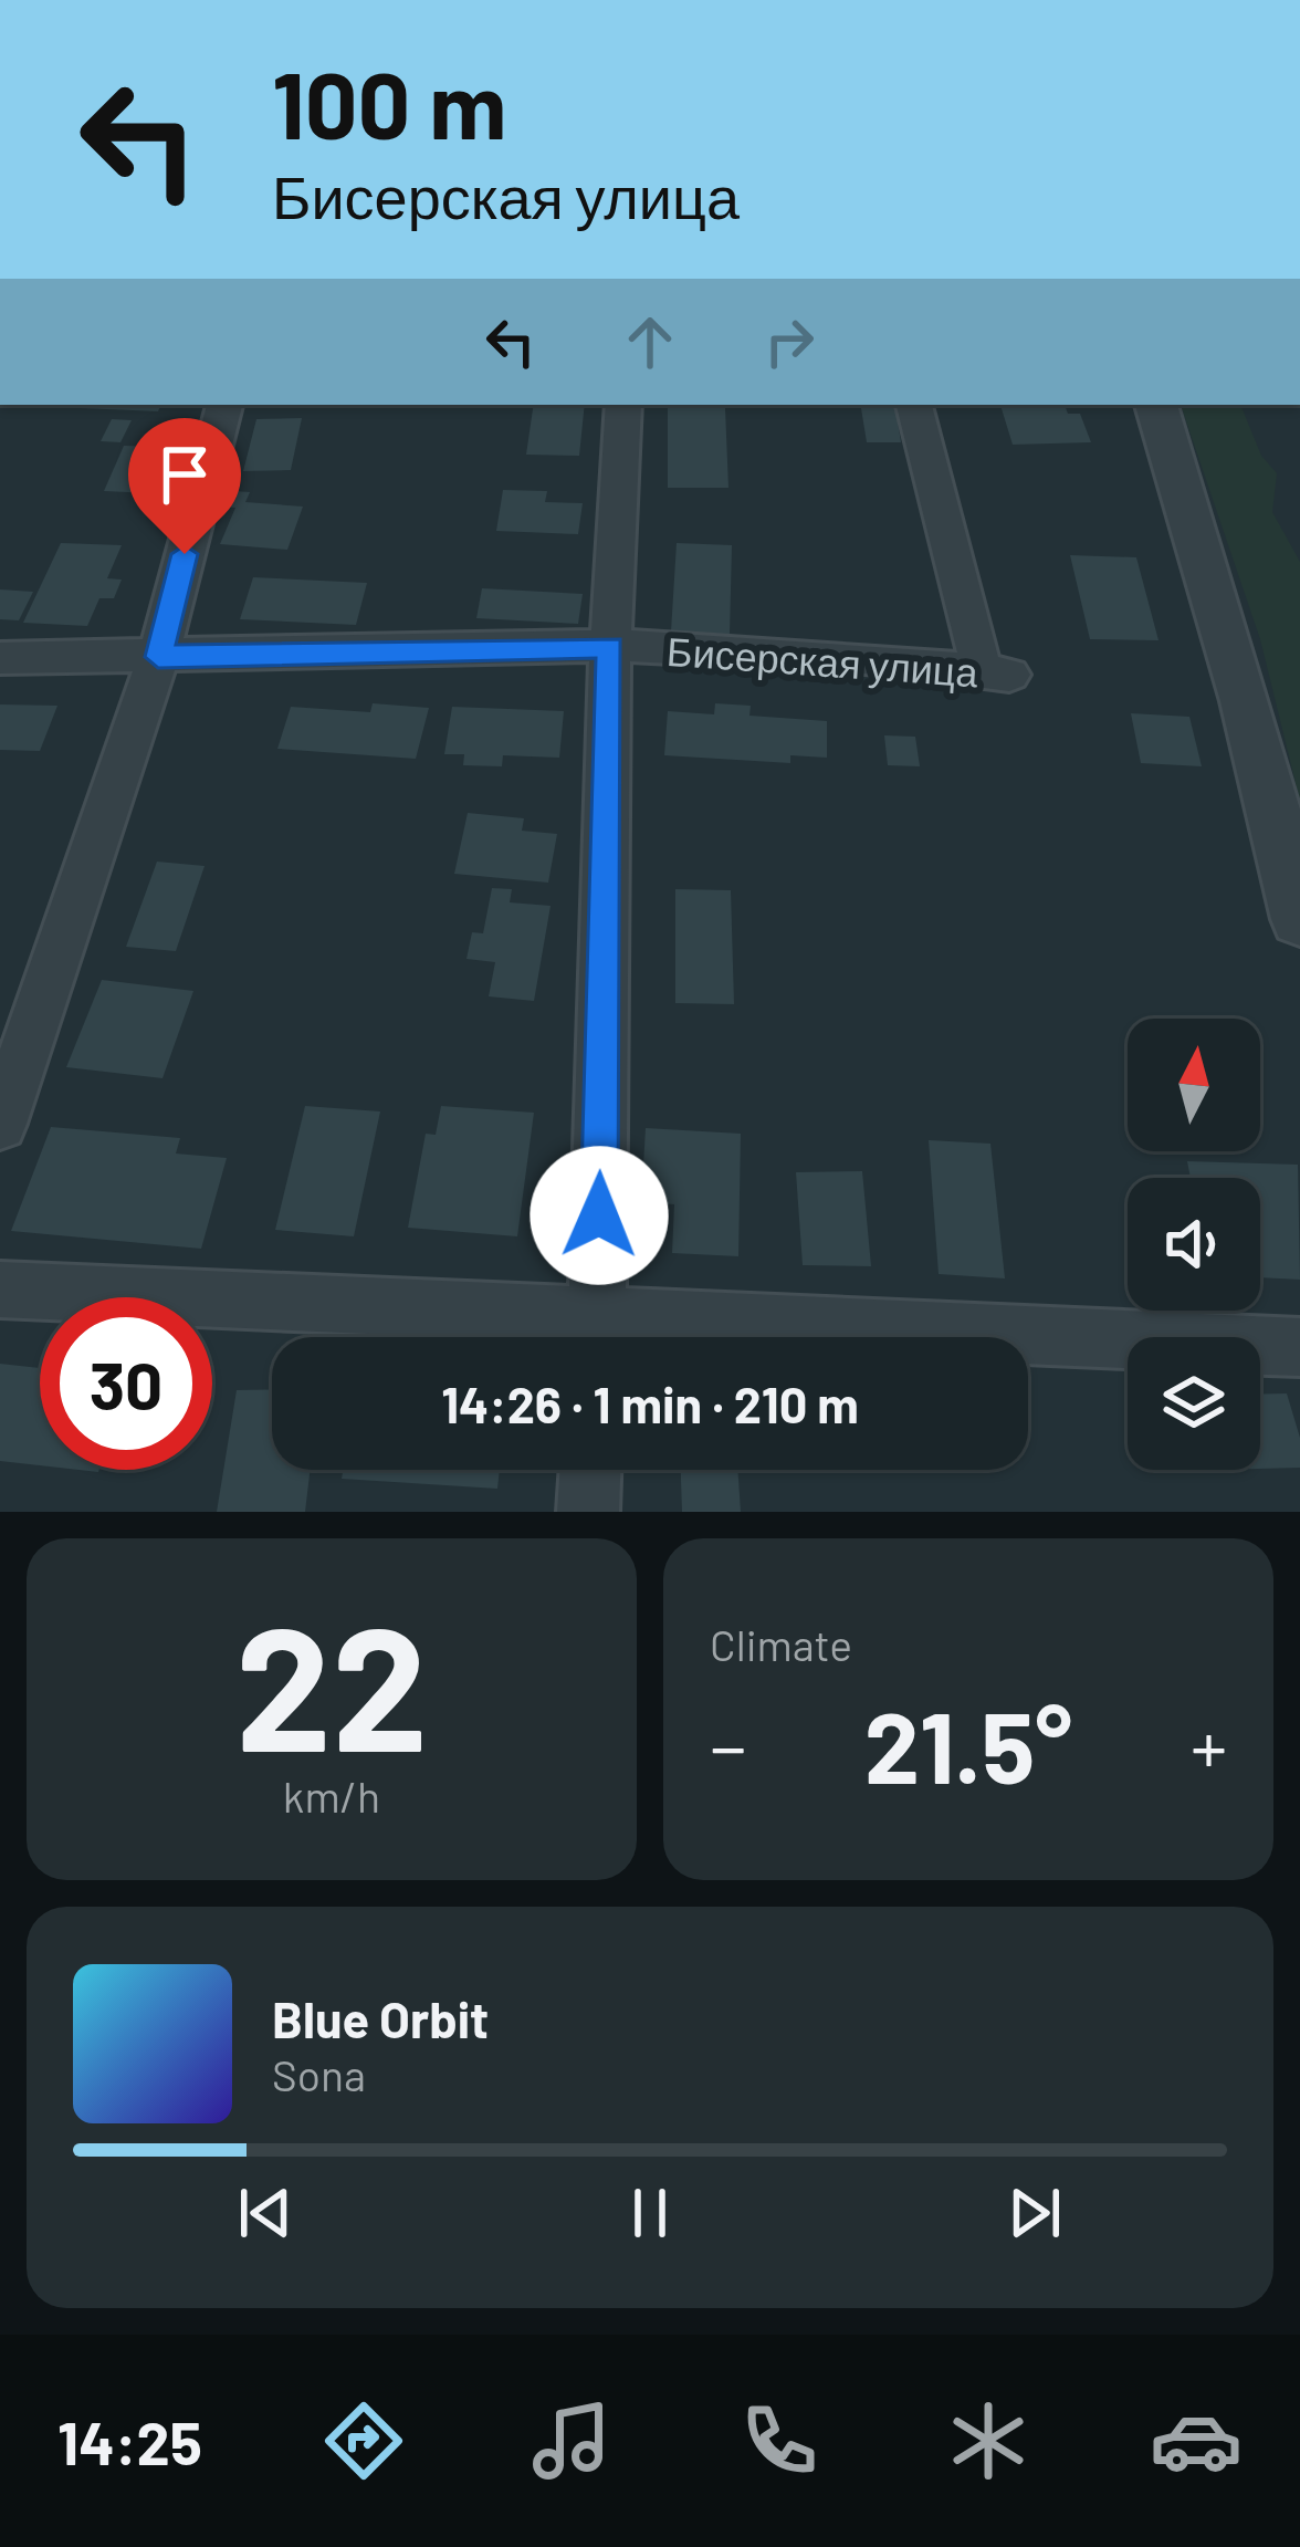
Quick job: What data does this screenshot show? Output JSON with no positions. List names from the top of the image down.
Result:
{
  "streets": {
    "street": ["Бисерская улица"]
  },
  "north": "top",
  "page": {
    "turn": ["100 m", "Бисерская улица"],
    "limit": "30",
    "trip": "14:26 · 1 min · 210 m",
    "tile": [
      ["22", "km/h"],
      "Climate"
    ],
    "heat": ["−", "21.5°", "+"],
    "song": ["Blue Orbit", "Sona"],
    "tabs": "14:25"
  }
}
